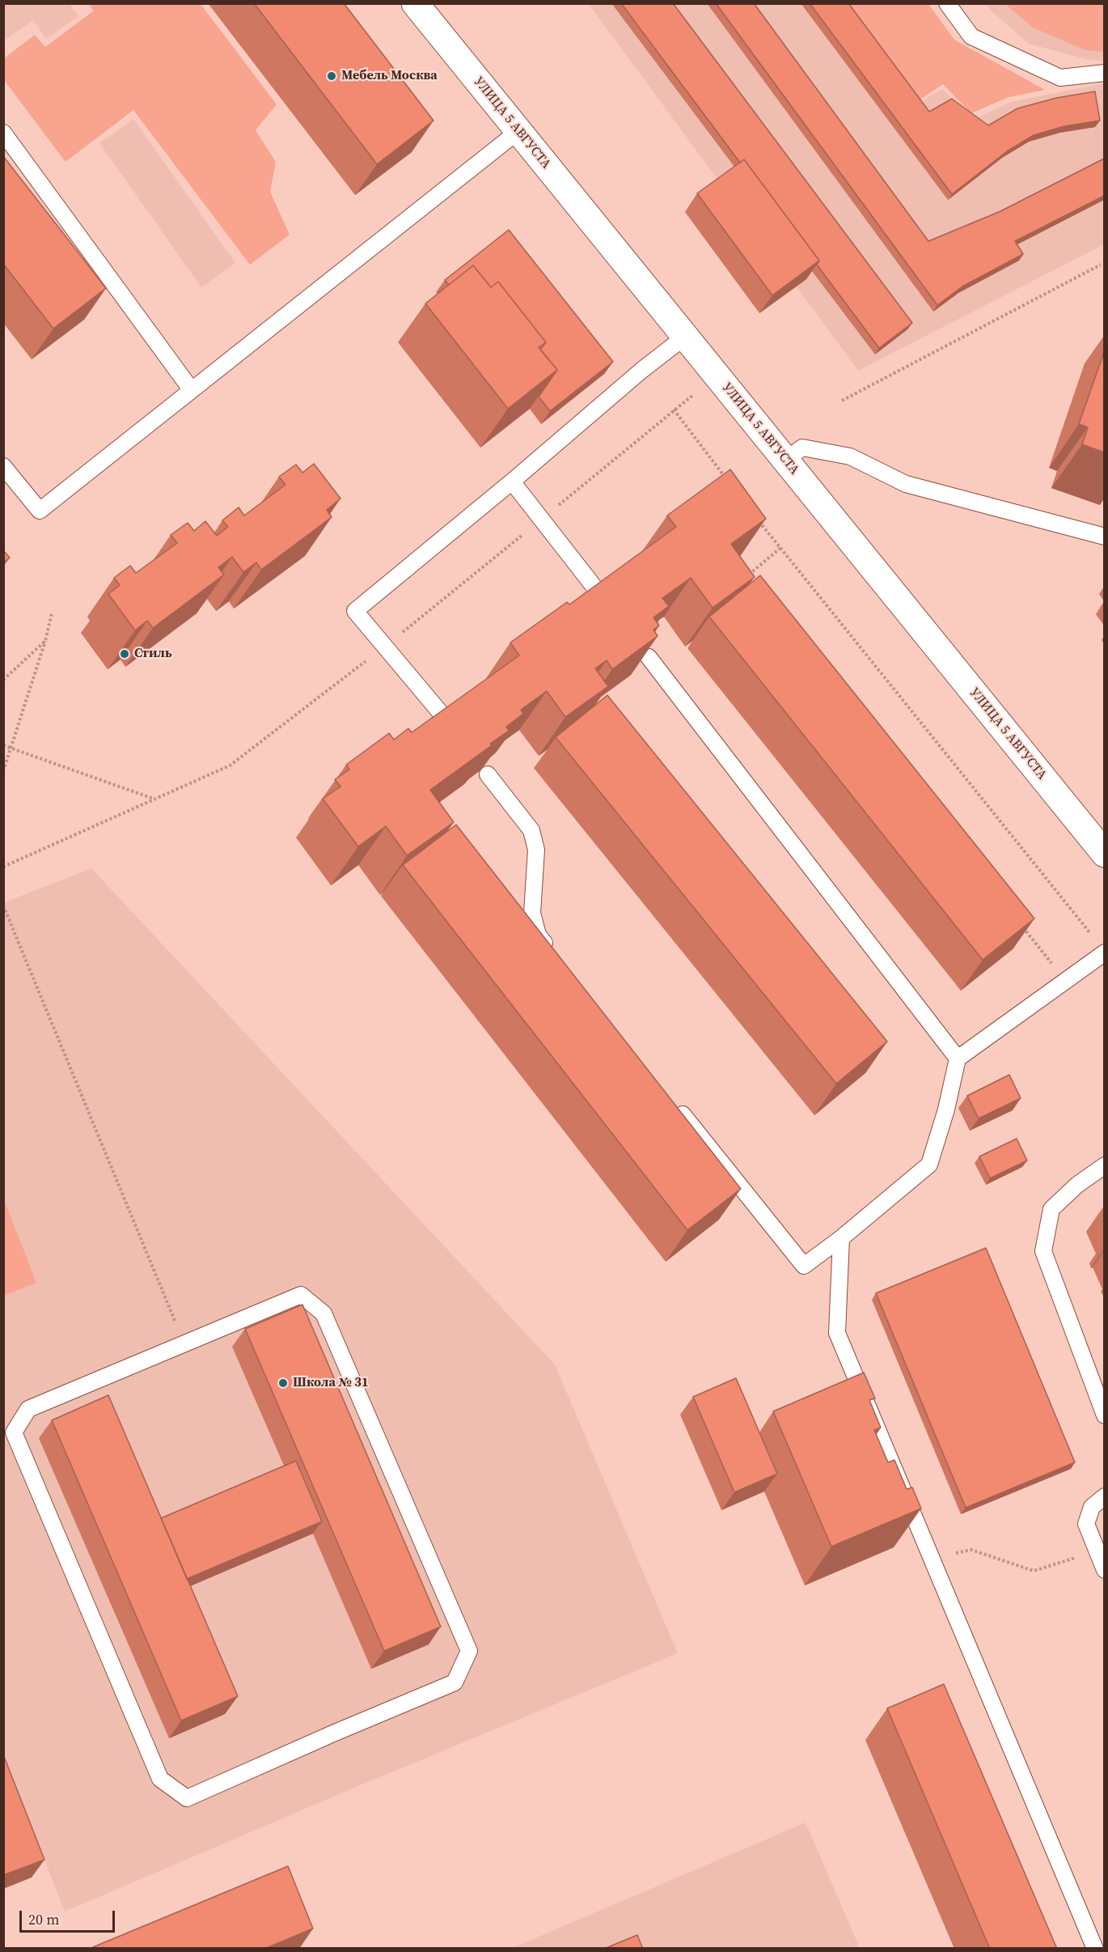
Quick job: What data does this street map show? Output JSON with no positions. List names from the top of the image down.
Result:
{
  "streets": {
    "street": ["УЛИЦА 5 АВГУСТА"]
  },
  "places": ["Мебель Москва", "Стиль", "Школа № 31"],
  "scale_bar": "20 m"
}
